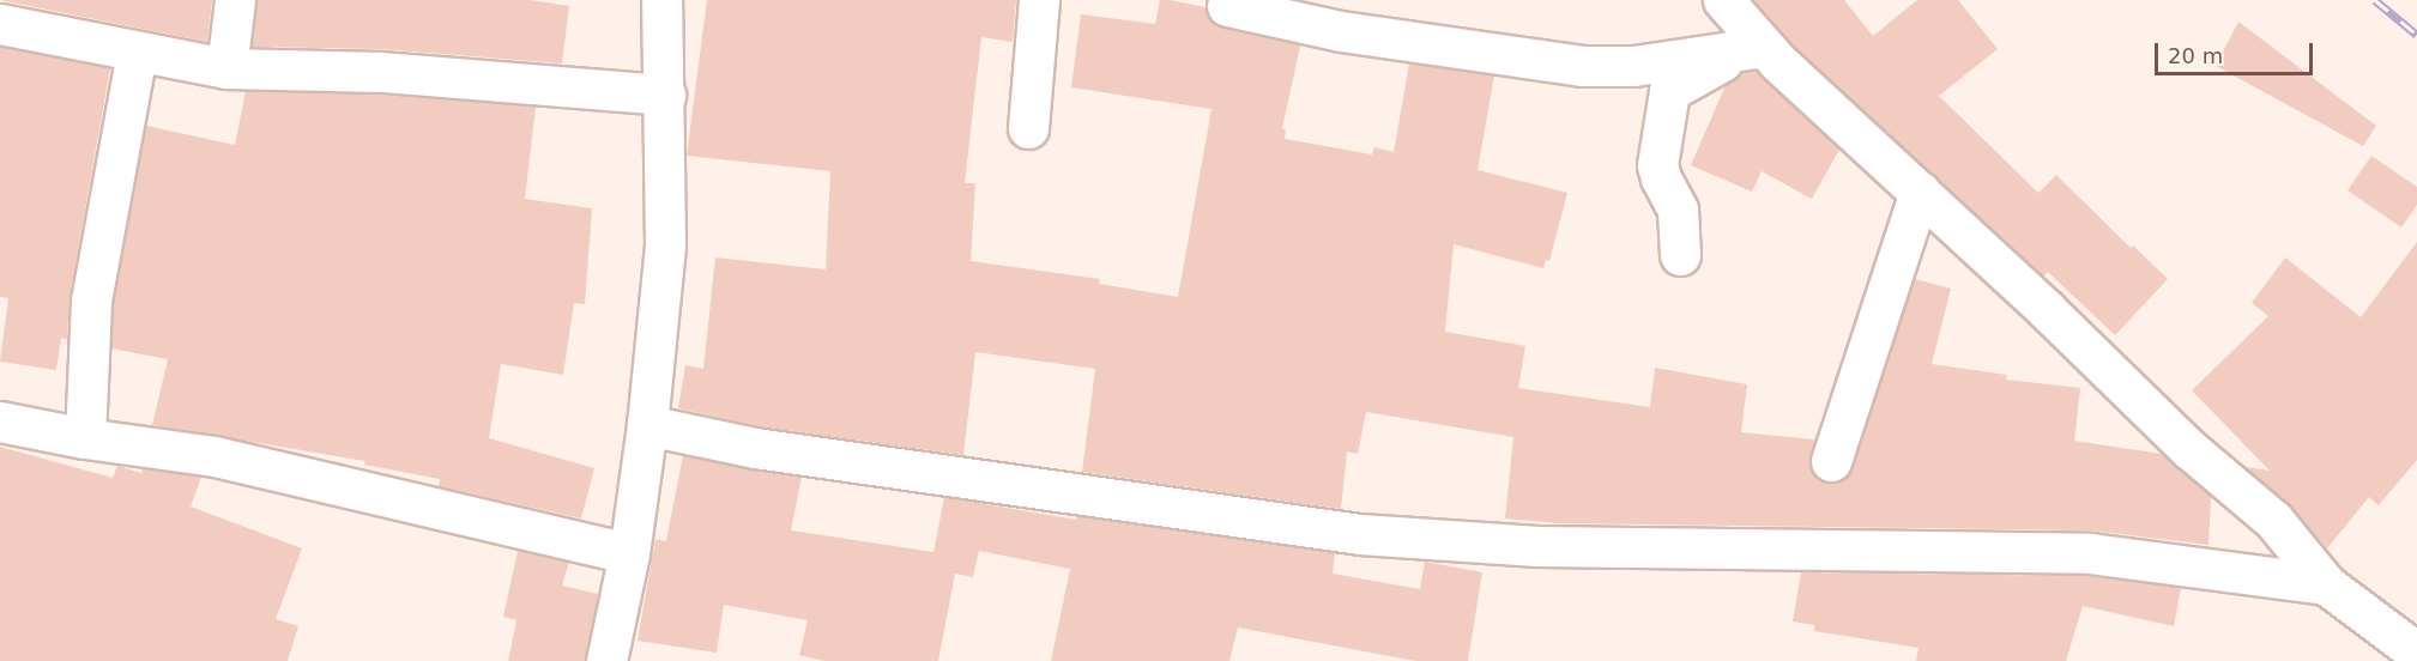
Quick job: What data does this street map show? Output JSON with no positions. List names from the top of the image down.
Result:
{
  "scale_bar": "20 m"
}
